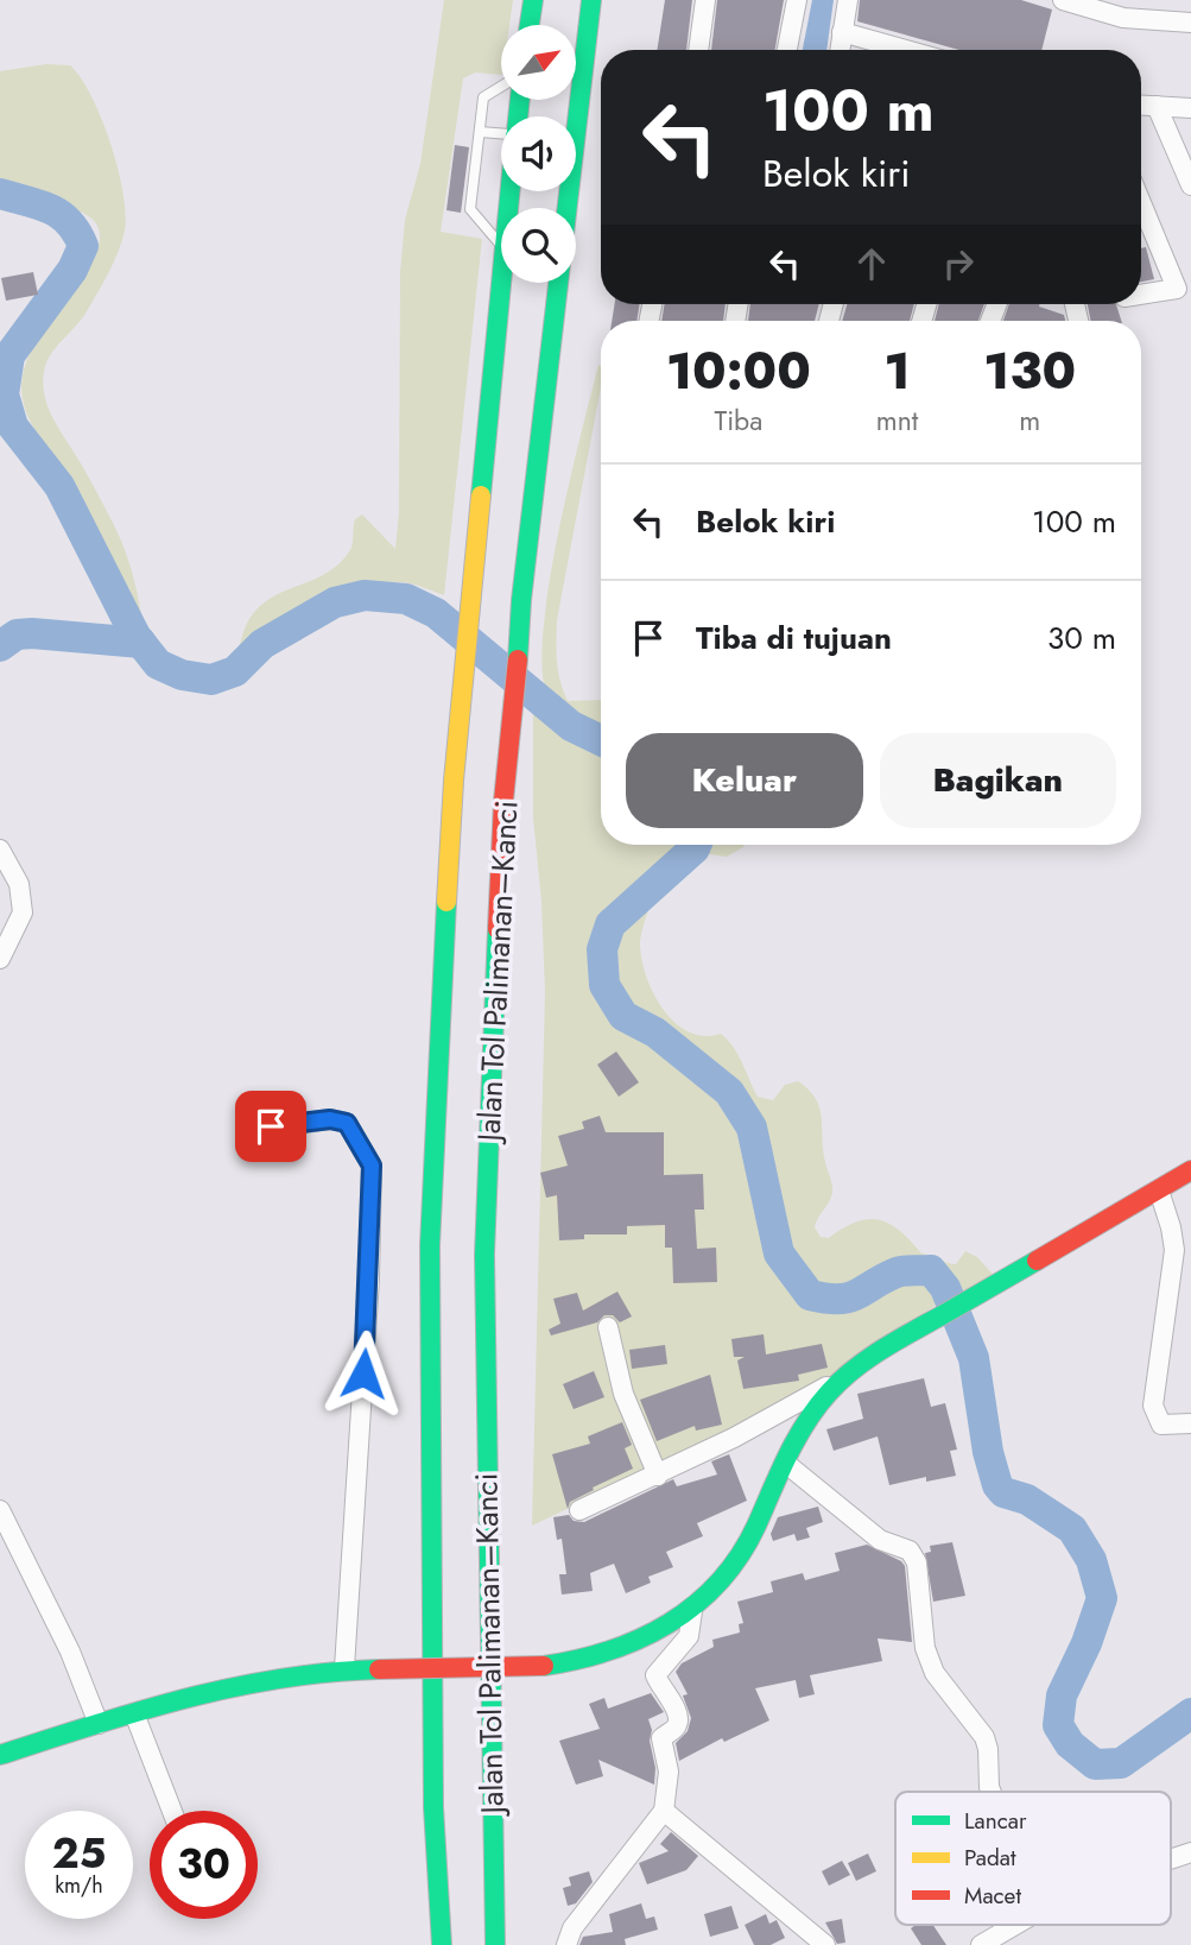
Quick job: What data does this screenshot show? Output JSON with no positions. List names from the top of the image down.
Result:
{
  "streets": {
    "main road": ["Jalan Tol Palimanan–Kanci"]
  },
  "legend": ["Lancar", "Padat", "Macet"],
  "north": "top right",
  "page": {
    "turn": ["100 m", "Belok kiri"],
    "eta": [
      "10:00",
      "Tiba",
      "1",
      "mnt",
      "130",
      "m"
    ],
    "list": [
      {
        "name": "Belok kiri",
        "value": "100 m"
      },
      {
        "name": "Tiba di tujuan",
        "value": "30 m"
      }
    ],
    "buttons": ["Keluar", "Bagikan"],
    "speed": "25 km/h",
    "limit": "30"
  }
}
